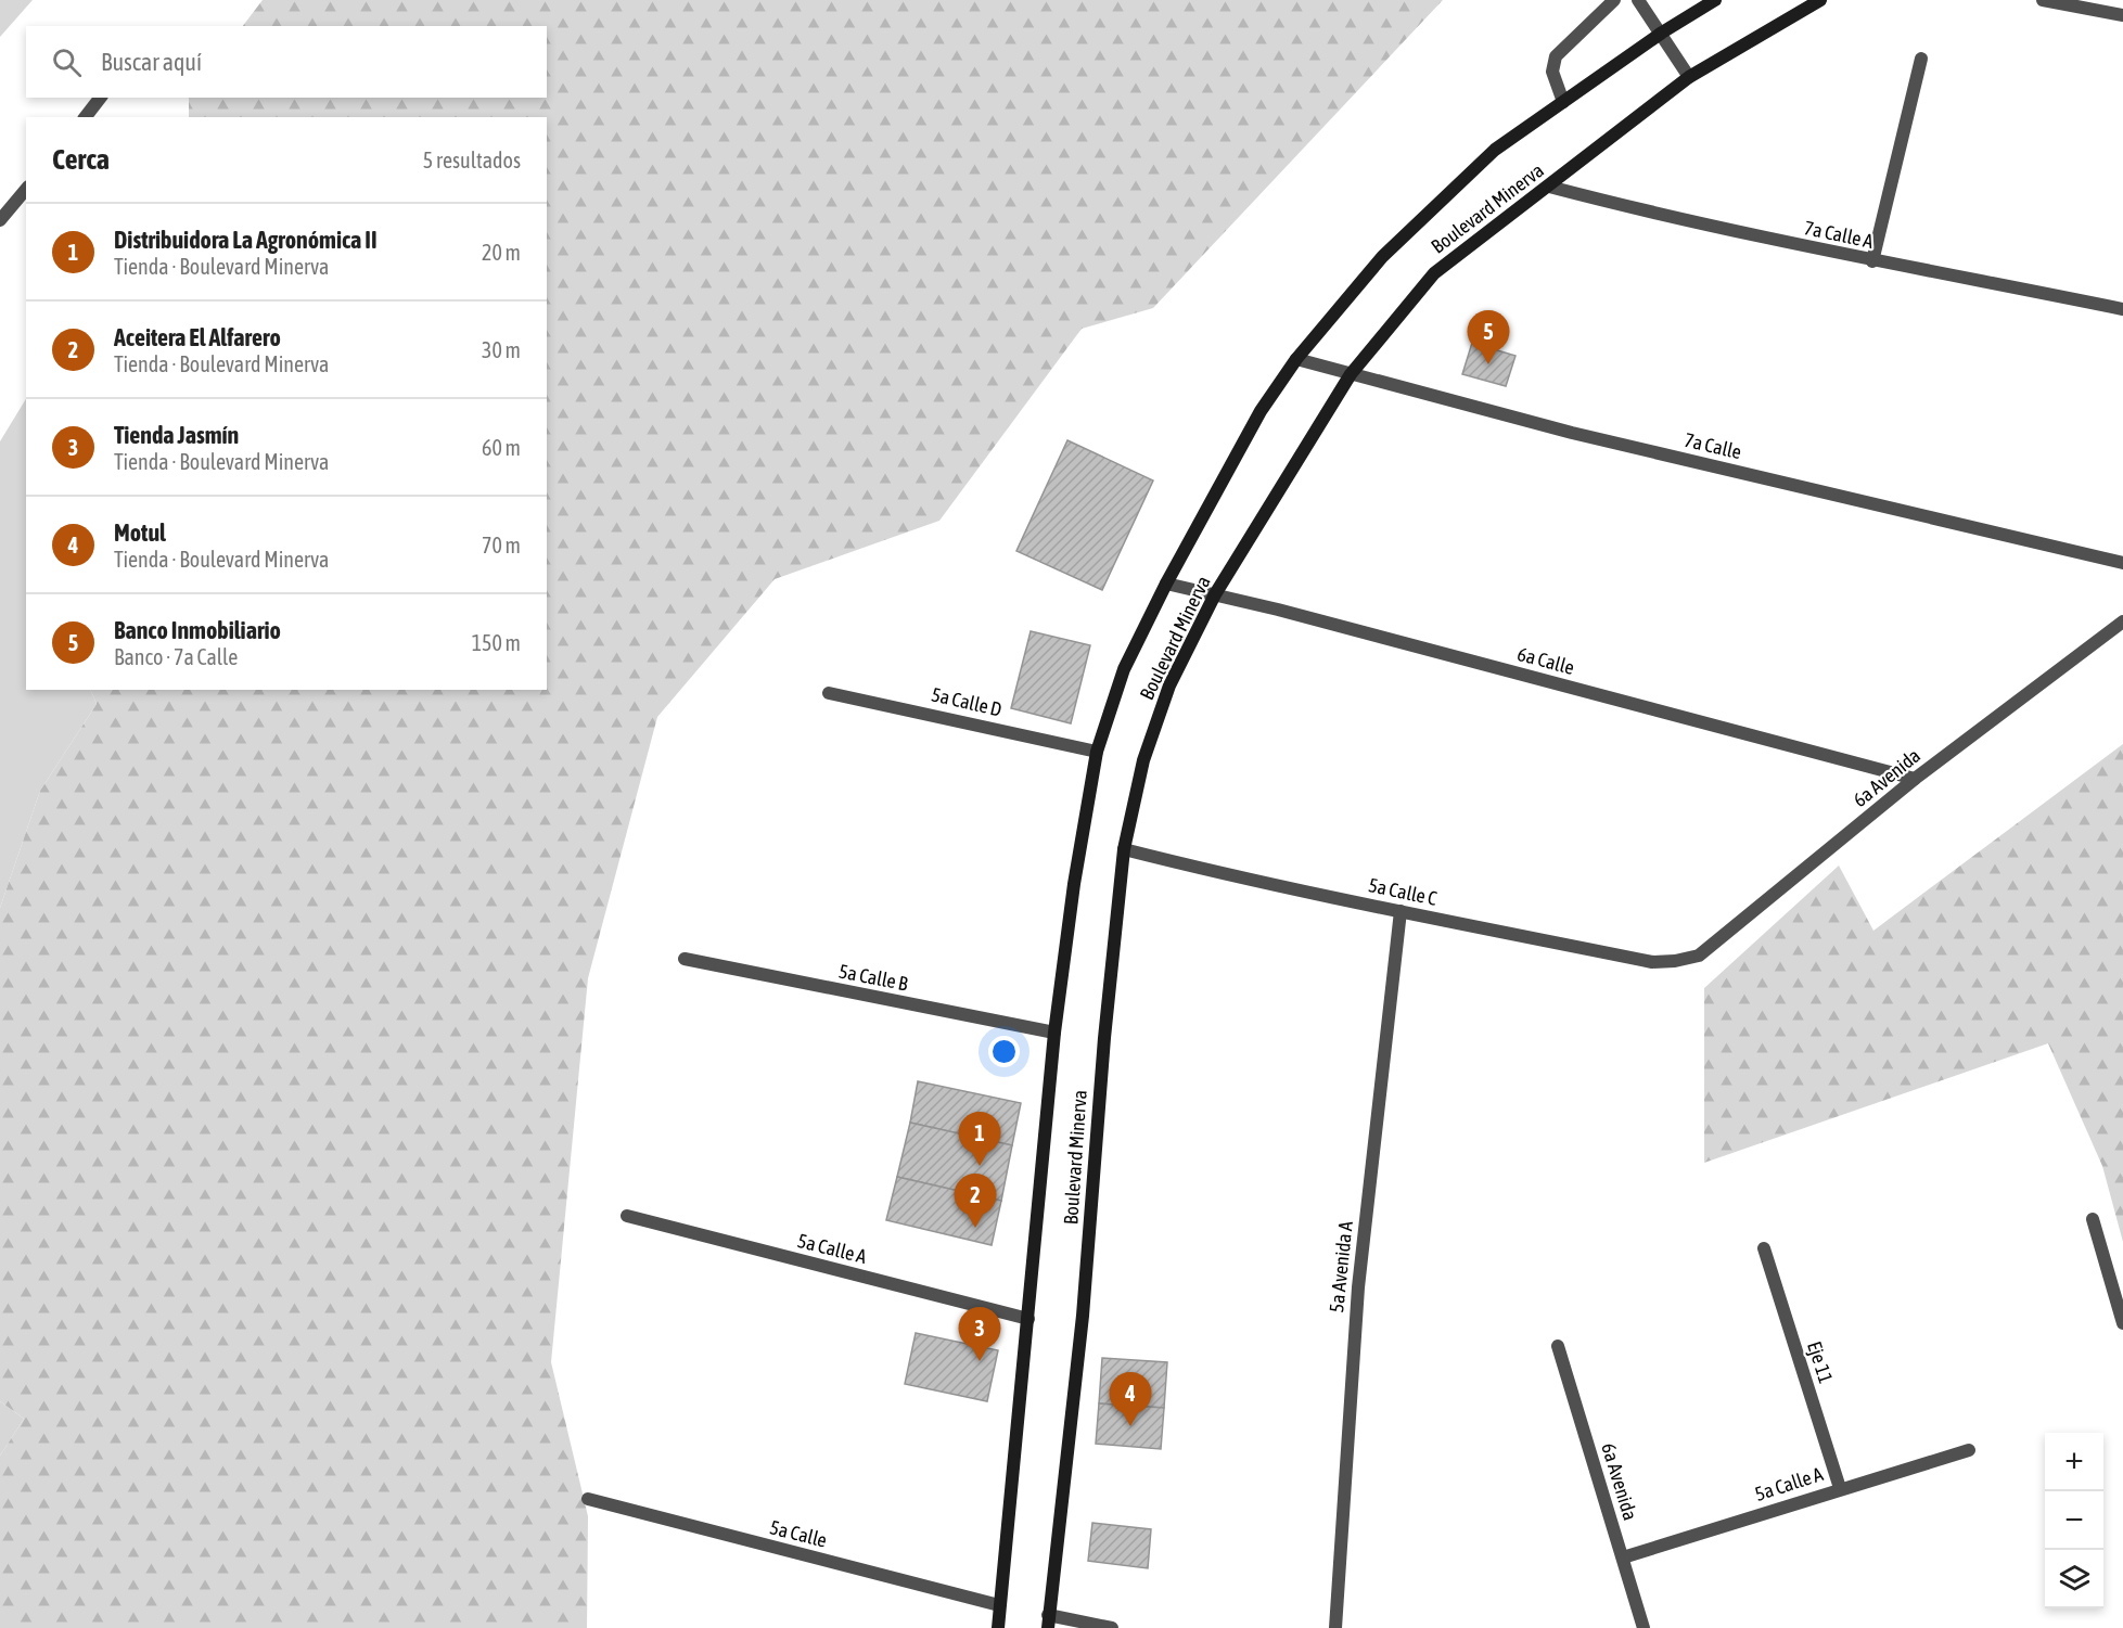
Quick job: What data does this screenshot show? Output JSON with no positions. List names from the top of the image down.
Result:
{
  "streets": {
    "street": [
      "Boulevard Minerva",
      "7a Calle A",
      "7a Calle",
      "6a Calle",
      "5a Calle D",
      "6a Avenida",
      "5a Calle C",
      "5a Calle B",
      "5a Calle A",
      "5a Avenida A",
      "Eje 11",
      "5a Calle"
    ]
  },
  "crossings": [
    ["Boulevard Minerva", "7a Calle A"],
    ["Boulevard Minerva", "7a Calle"],
    ["Boulevard Minerva", "6a Calle"],
    ["Boulevard Minerva", "5a Calle D"],
    ["Boulevard Minerva", "5a Calle C"],
    ["Boulevard Minerva", "5a Calle B"],
    ["Boulevard Minerva", "5a Calle A"],
    ["Boulevard Minerva", "5a Calle"],
    ["6a Calle", "6a Avenida"],
    ["6a Avenida", "5a Calle C"],
    ["6a Avenida", "5a Calle A"],
    ["5a Calle C", "5a Avenida A"],
    ["5a Calle A", "Eje 11"]
  ],
  "page": {
    "search": "Buscar aquí",
    "heading": ["Cerca", "5 resultados"],
    "list": [
      {
        "mark": "1",
        "name": "Distribuidora La Agronómica II",
        "note": "Tienda · Boulevard Minerva",
        "value": "20 m"
      },
      {
        "mark": "2",
        "name": "Aceitera El Alfarero",
        "note": "Tienda · Boulevard Minerva",
        "value": "30 m"
      },
      {
        "mark": "3",
        "name": "Tienda Jasmín",
        "note": "Tienda · Boulevard Minerva",
        "value": "60 m"
      },
      {
        "mark": "4",
        "name": "Motul",
        "note": "Tienda · Boulevard Minerva",
        "value": "70 m"
      },
      {
        "mark": "5",
        "name": "Banco Inmobiliario",
        "note": "Banco · 7a Calle",
        "value": "150 m"
      }
    ],
    "pins": [
      "5",
      "1",
      "2",
      "3",
      "4"
    ],
    "map_buttons": ["+", "−"]
  }
}
